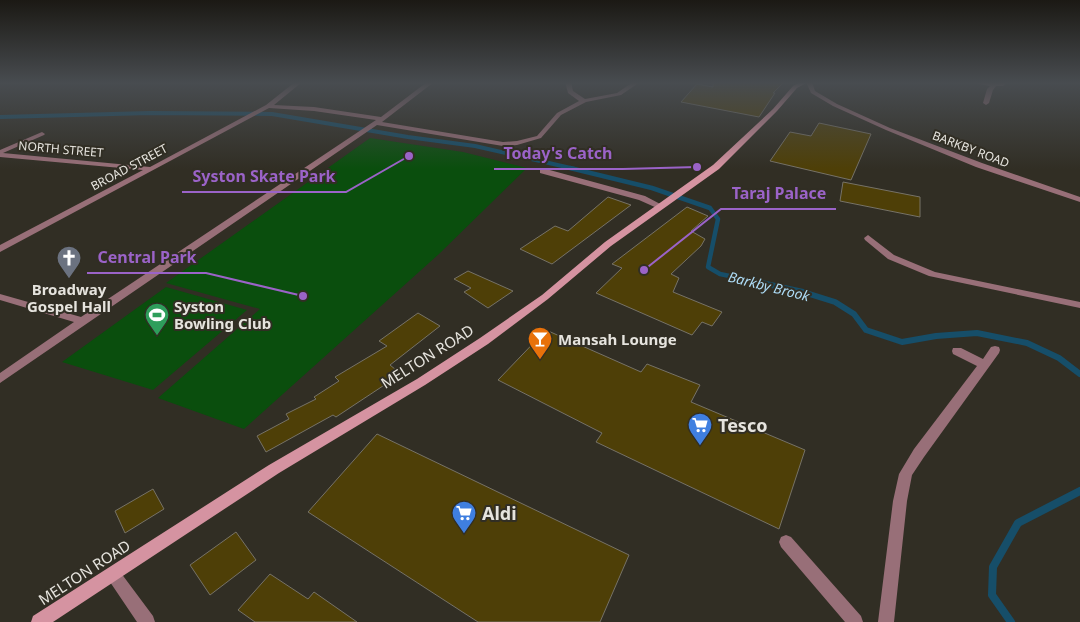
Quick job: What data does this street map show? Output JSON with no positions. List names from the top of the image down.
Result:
{
  "streets": {
    "street": [
      "NORTH STREET",
      "BARKBY ROAD",
      "BROAD STREET",
      "MELTON ROAD"
    ]
  },
  "crossings": [
    ["NORTH STREET", "BROAD STREET"]
  ],
  "water": ["Barkby Brook"],
  "places": {
    "other": [
      "Syston Skate Park",
      "Today's Catch",
      "Taraj Palace",
      "Central Park"
    ],
    "church": ["Broadway Gospel Hall"],
    "sports": ["Syston Bowling Club"],
    "bar": ["Mansah Lounge"],
    "supermarket": ["Tesco", "Aldi"]
  }
}
